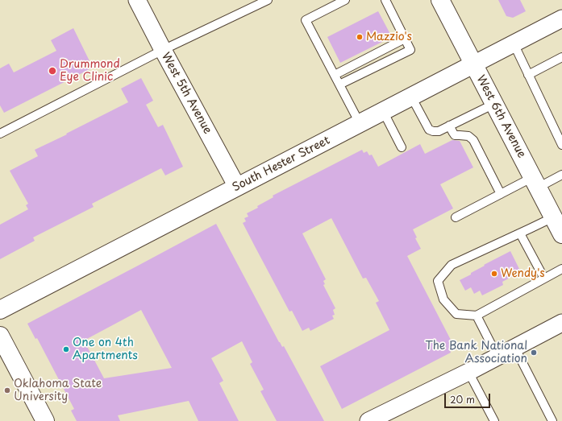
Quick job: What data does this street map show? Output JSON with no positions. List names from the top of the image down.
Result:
{
  "streets": {
    "main road": ["West 6th Avenue", "South Hester Street"],
    "street": ["West 5th Avenue"]
  },
  "crossings": [
    ["West 5th Avenue", "South Hester Street"],
    ["West 6th Avenue", "South Hester Street"]
  ],
  "places": [
    "Mazzio's",
    "Drummond Eye Clinic",
    "Wendy's",
    "One on 4th Apartments",
    "The Bank National Association",
    "Oklahoma State University"
  ],
  "scale_bar": "20 m"
}
